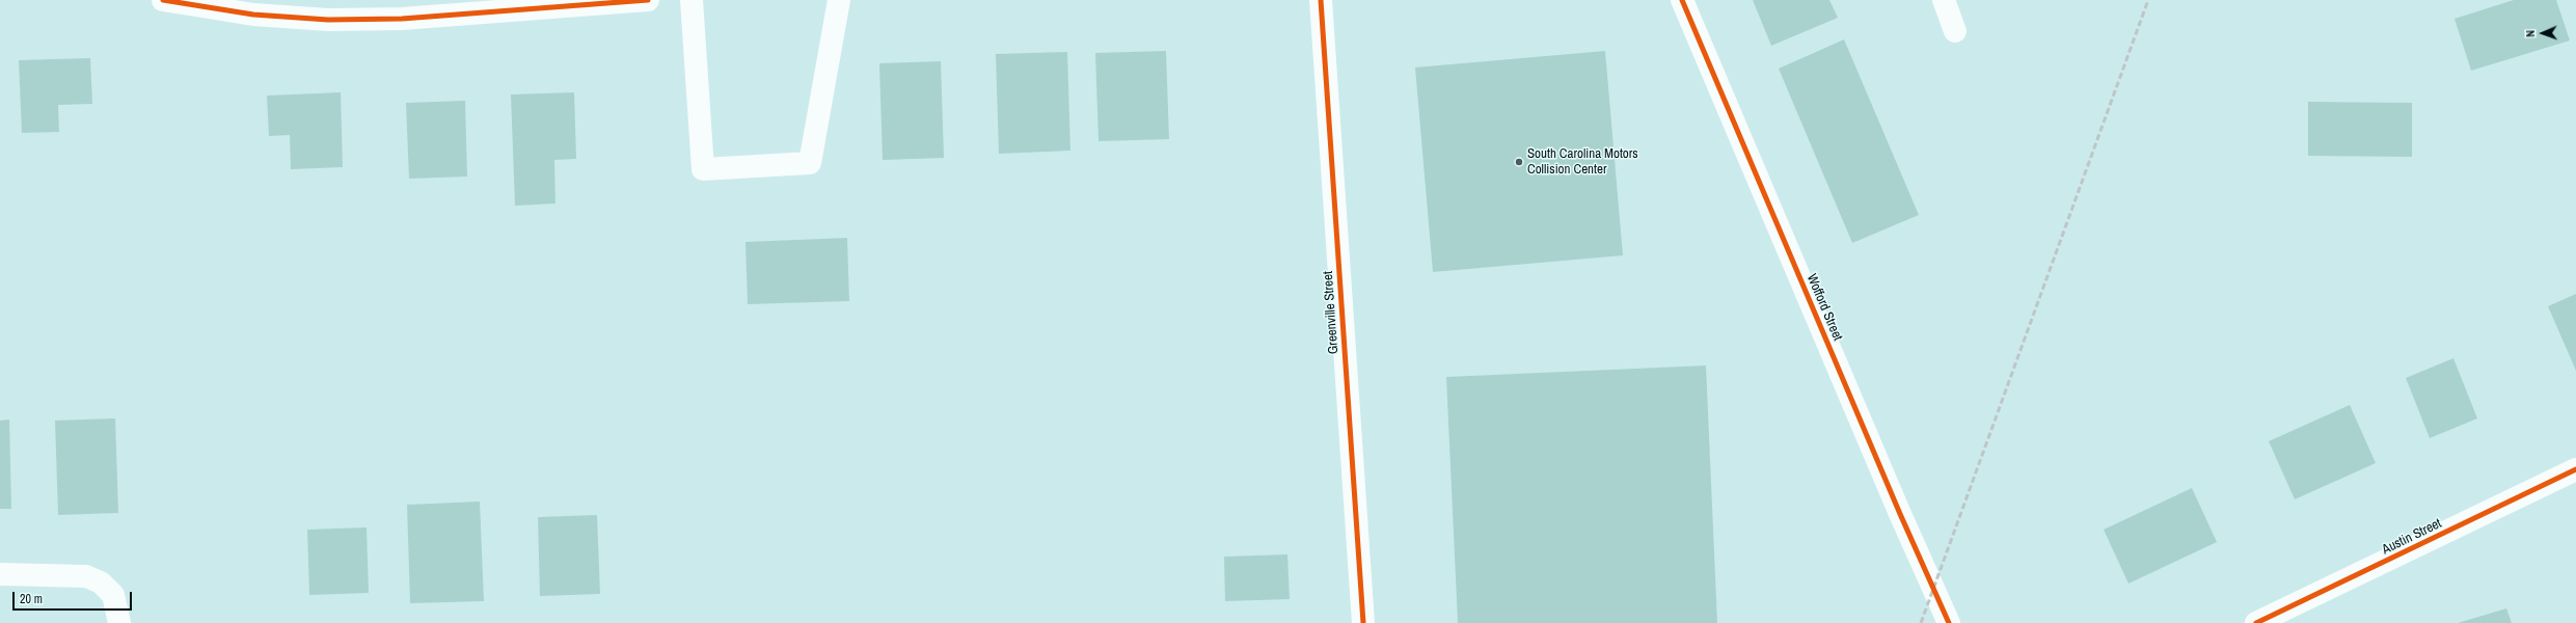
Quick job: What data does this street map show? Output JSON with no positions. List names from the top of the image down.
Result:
{
  "streets": {
    "street": ["Wofford Street", "Greenville Street", "Austin Street"]
  },
  "places": ["South Carolina Motors Collision Center"],
  "scale_bar": "20 m",
  "north": "left"
}
